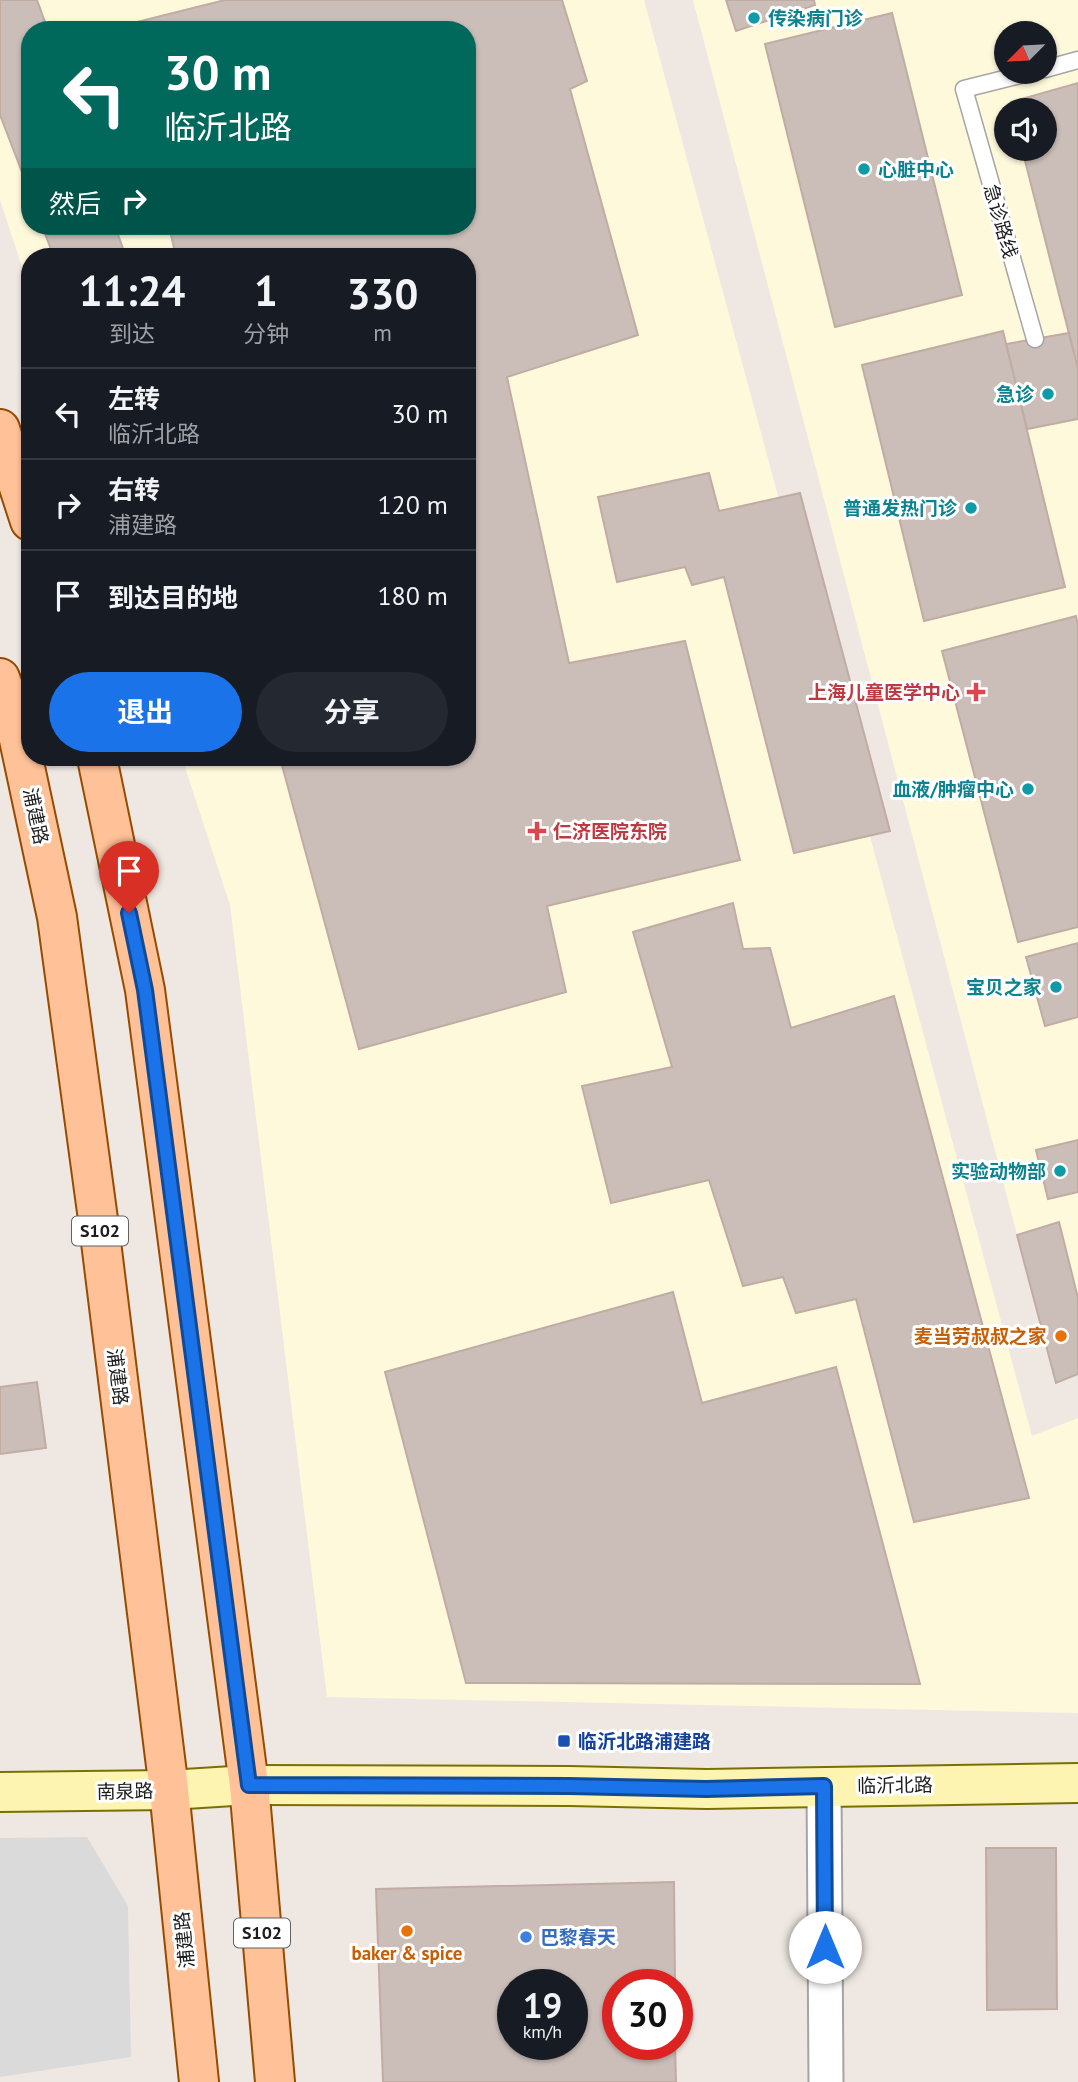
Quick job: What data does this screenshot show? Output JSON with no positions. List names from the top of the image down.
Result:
{
  "streets": {
    "main road": ["浦建路", "S102"],
    "street": ["临沂北路", "南泉路"],
    "lane": ["急诊路线"]
  },
  "crossings": [
    ["浦建路", "南泉路"],
    ["S102", "临沂北路"],
    ["S102", "南泉路"],
    ["临沂北路", "南泉路"]
  ],
  "places": {
    "other": [
      "传染病门诊",
      "心脏中心",
      "急诊",
      "普通发热门诊",
      "血液/肿瘤中心",
      "宝贝之家",
      "实验动物部",
      "麦当劳叔叔之家",
      "baker & spice",
      "巴黎春天"
    ],
    "health": ["上海儿童医学中心", "仁济医院东院"],
    "transit": ["临沂北路浦建路"]
  },
  "north": "bottom left",
  "page": {
    "turn": ["30 m", "临沂北路"],
    "then": "然后",
    "eta": [
      "11:24",
      "到达",
      "1",
      "分钟",
      "330",
      "m"
    ],
    "list": [
      {
        "name": "左转",
        "note": "临沂北路",
        "value": "30 m"
      },
      {
        "name": "右转",
        "note": "浦建路",
        "value": "120 m"
      },
      {
        "name": "到达目的地",
        "value": "180 m"
      }
    ],
    "buttons": ["退出", "分享"],
    "speed": "19 km/h",
    "limit": "30"
  }
}
